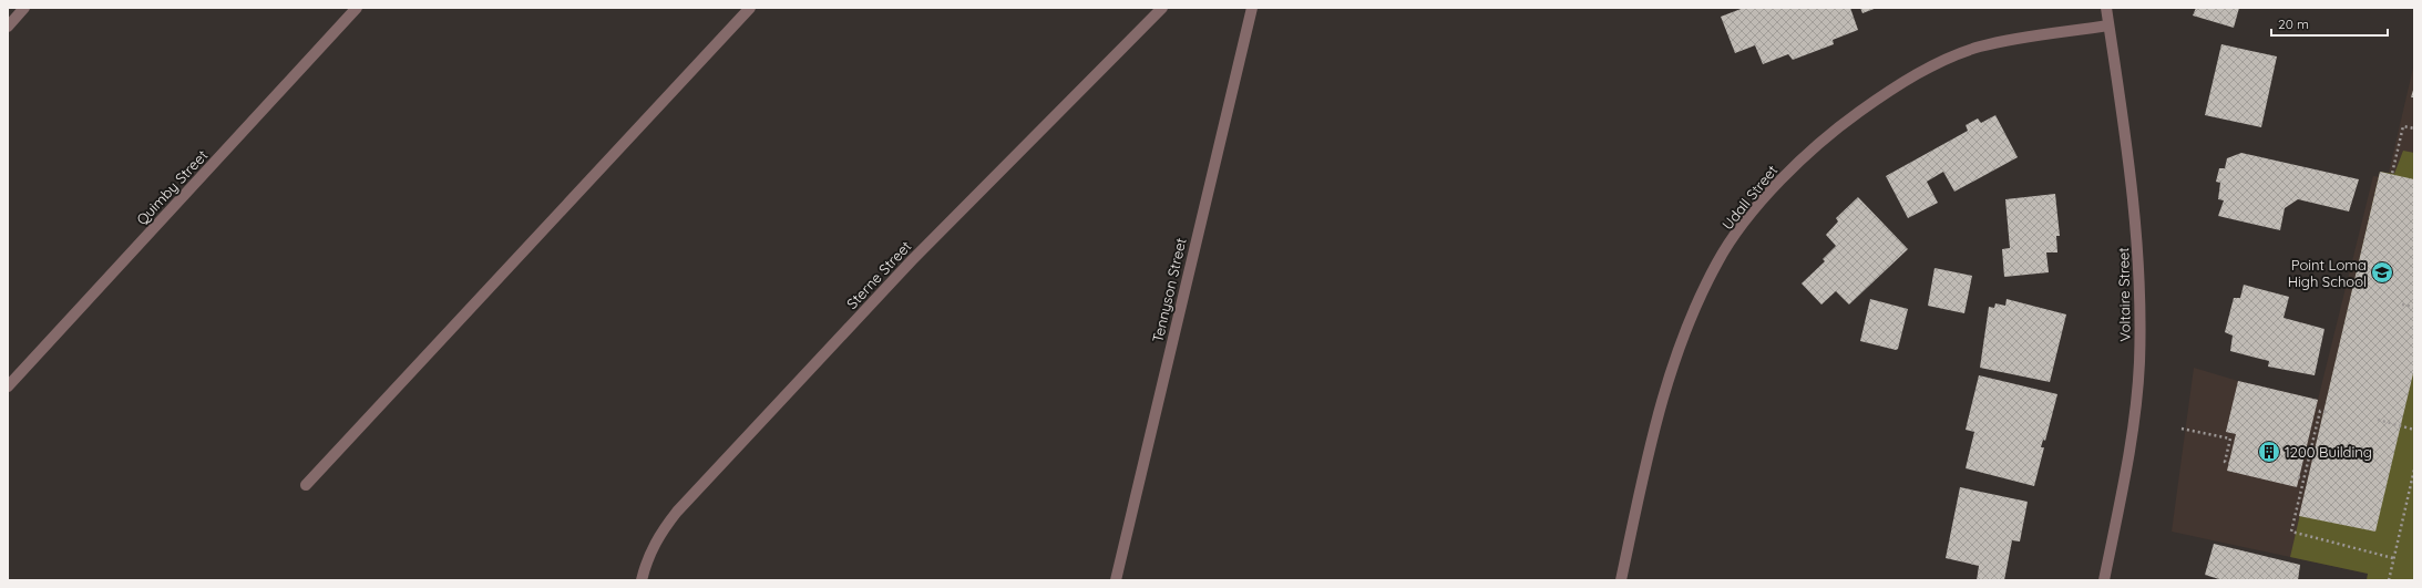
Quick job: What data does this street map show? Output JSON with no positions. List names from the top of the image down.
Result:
{
  "streets": {
    "street": [
      "Quimby Street",
      "Udall Street",
      "Sterne Street",
      "Tennyson Street",
      "Voltaire Street"
    ]
  },
  "crossings": [
    ["Udall Street", "Voltaire Street"]
  ],
  "places": {
    "school or university": ["Point Loma High School"],
    "building": ["1200 Building"]
  },
  "scale_bar": "20 m"
}
